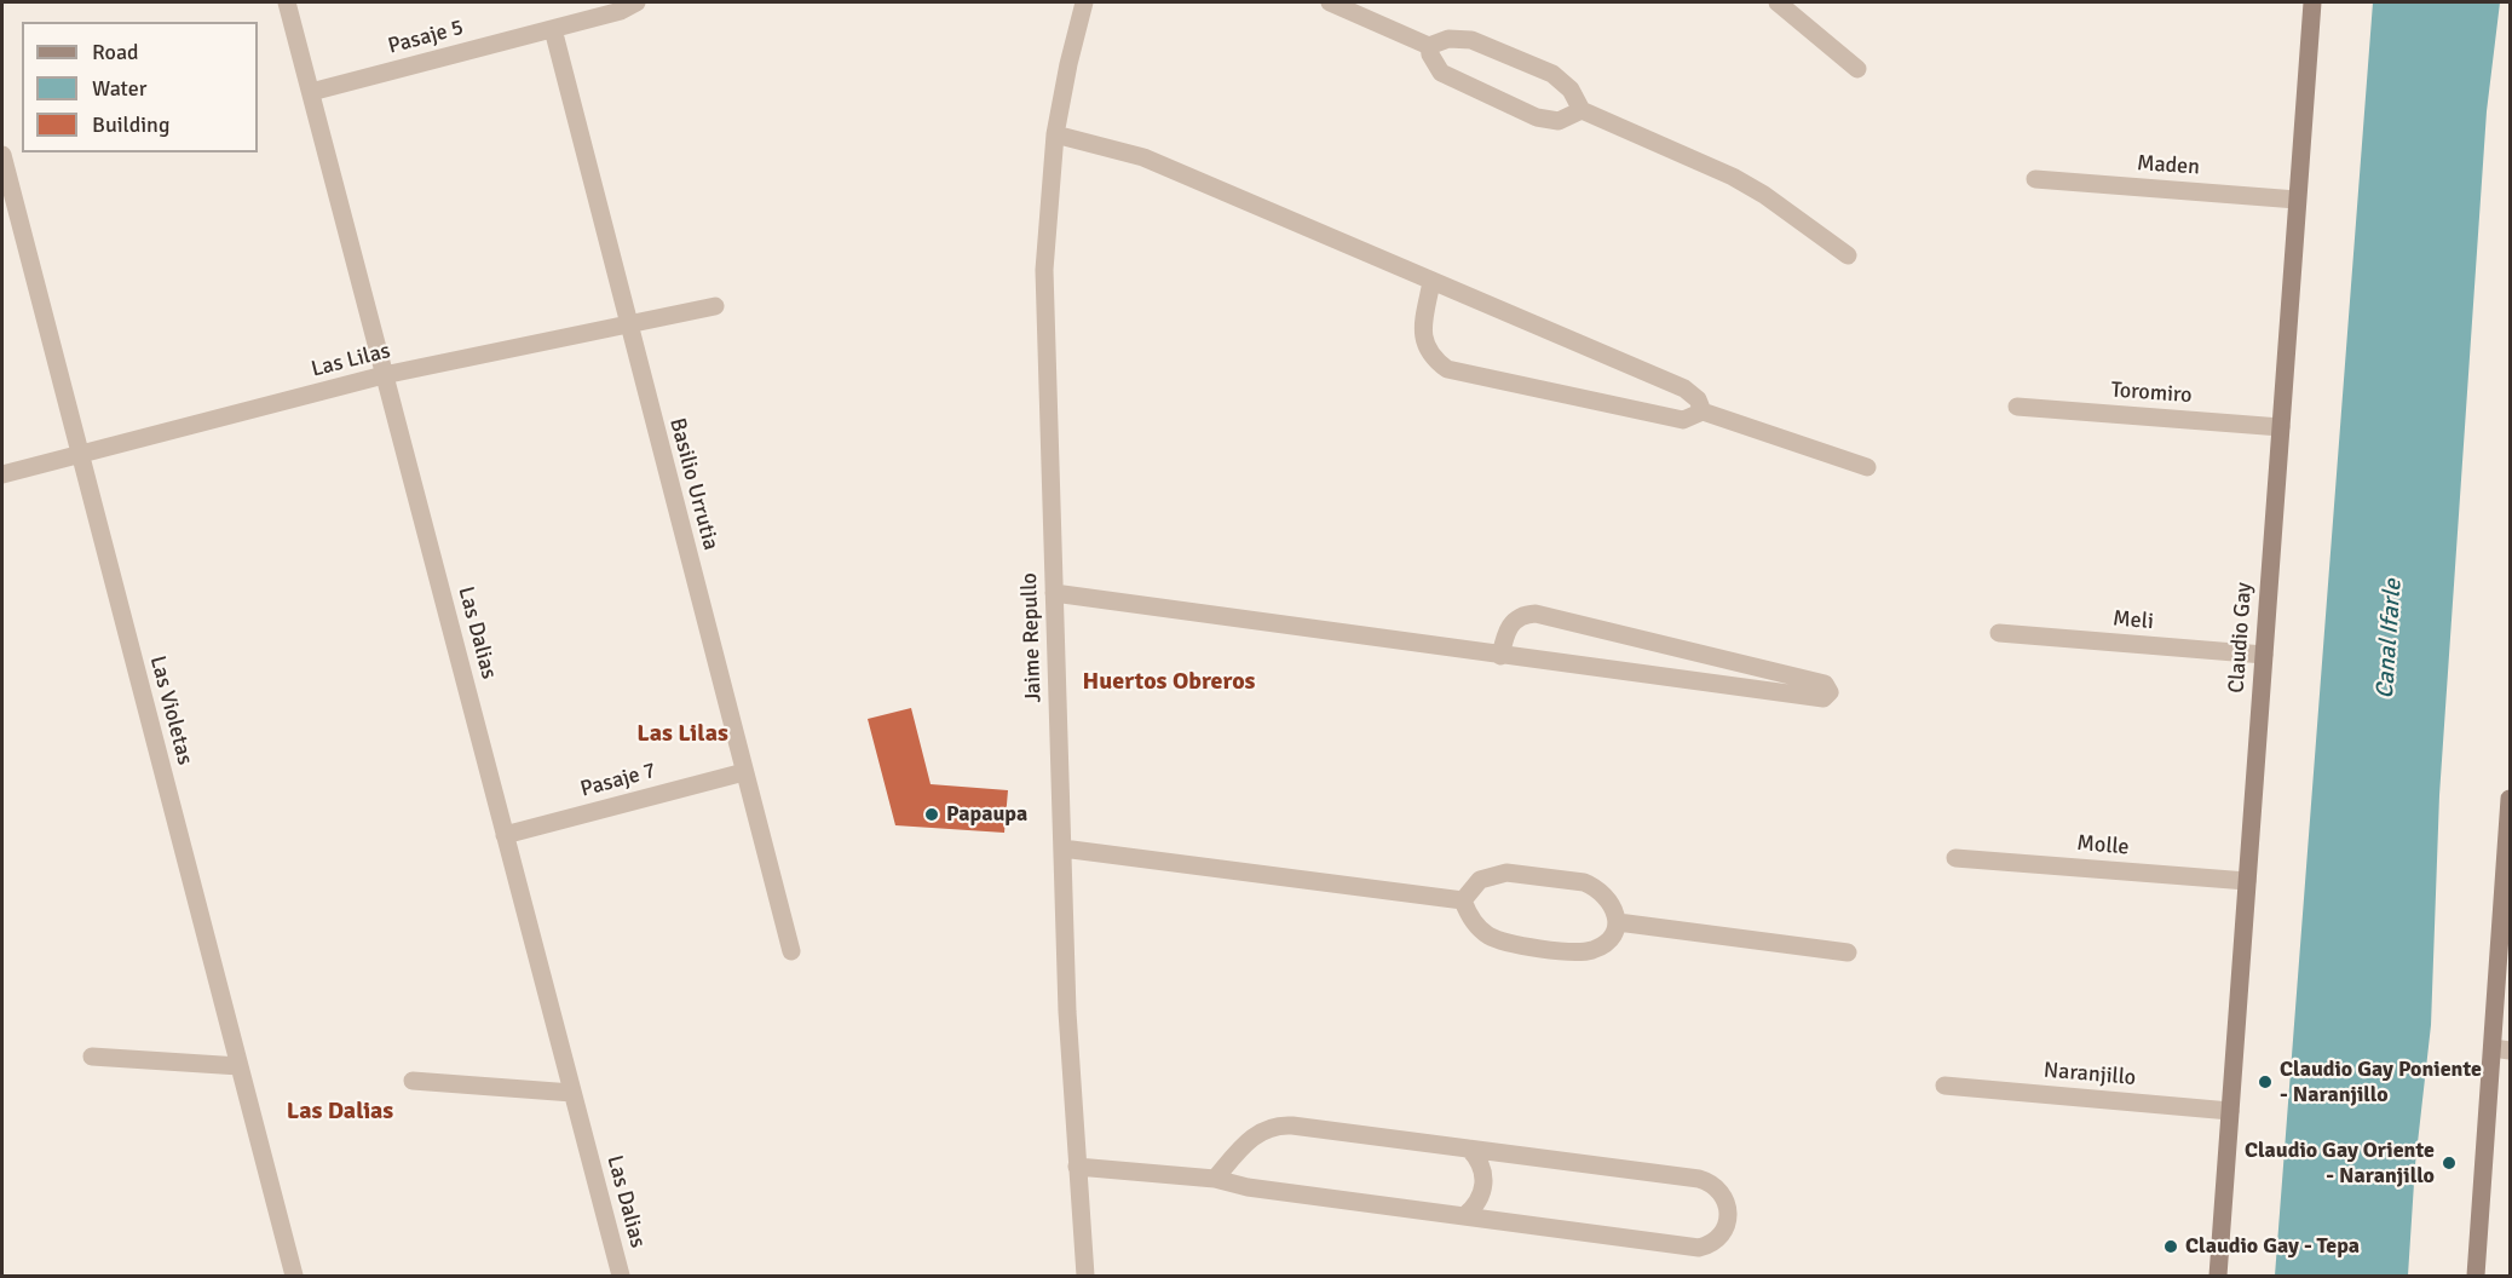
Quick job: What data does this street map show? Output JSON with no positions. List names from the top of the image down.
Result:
{
  "streets": {
    "street": [
      "Pasaje 5",
      "Maden",
      "Las Lilas",
      "Toromiro",
      "Basilio Urrutia",
      "Meli",
      "Las Dalias",
      "Jaime Repullo",
      "Claudio Gay",
      "Las Violetas",
      "Pasaje 7",
      "Molle",
      "Naranjillo"
    ]
  },
  "crossings": [
    ["Pasaje 5", "Basilio Urrutia"],
    ["Pasaje 5", "Las Dalias"],
    ["Maden", "Claudio Gay"],
    ["Las Lilas", "Basilio Urrutia"],
    ["Las Lilas", "Las Dalias"],
    ["Las Lilas", "Las Violetas"],
    ["Toromiro", "Claudio Gay"],
    ["Basilio Urrutia", "Pasaje 7"],
    ["Meli", "Claudio Gay"],
    ["Las Dalias", "Pasaje 7"],
    ["Claudio Gay", "Molle"],
    ["Claudio Gay", "Naranjillo"]
  ],
  "districts": ["Huertos Obreros", "Las Lilas", "Las Dalias"],
  "water": ["Canal Ifarle"],
  "places": [
    "Papaupa",
    "Claudio Gay Poniente - Naranjillo",
    "Claudio Gay Oriente - Naranjillo",
    "Claudio Gay - Tepa"
  ],
  "legend": ["Road", "Water", "Building"]
}
